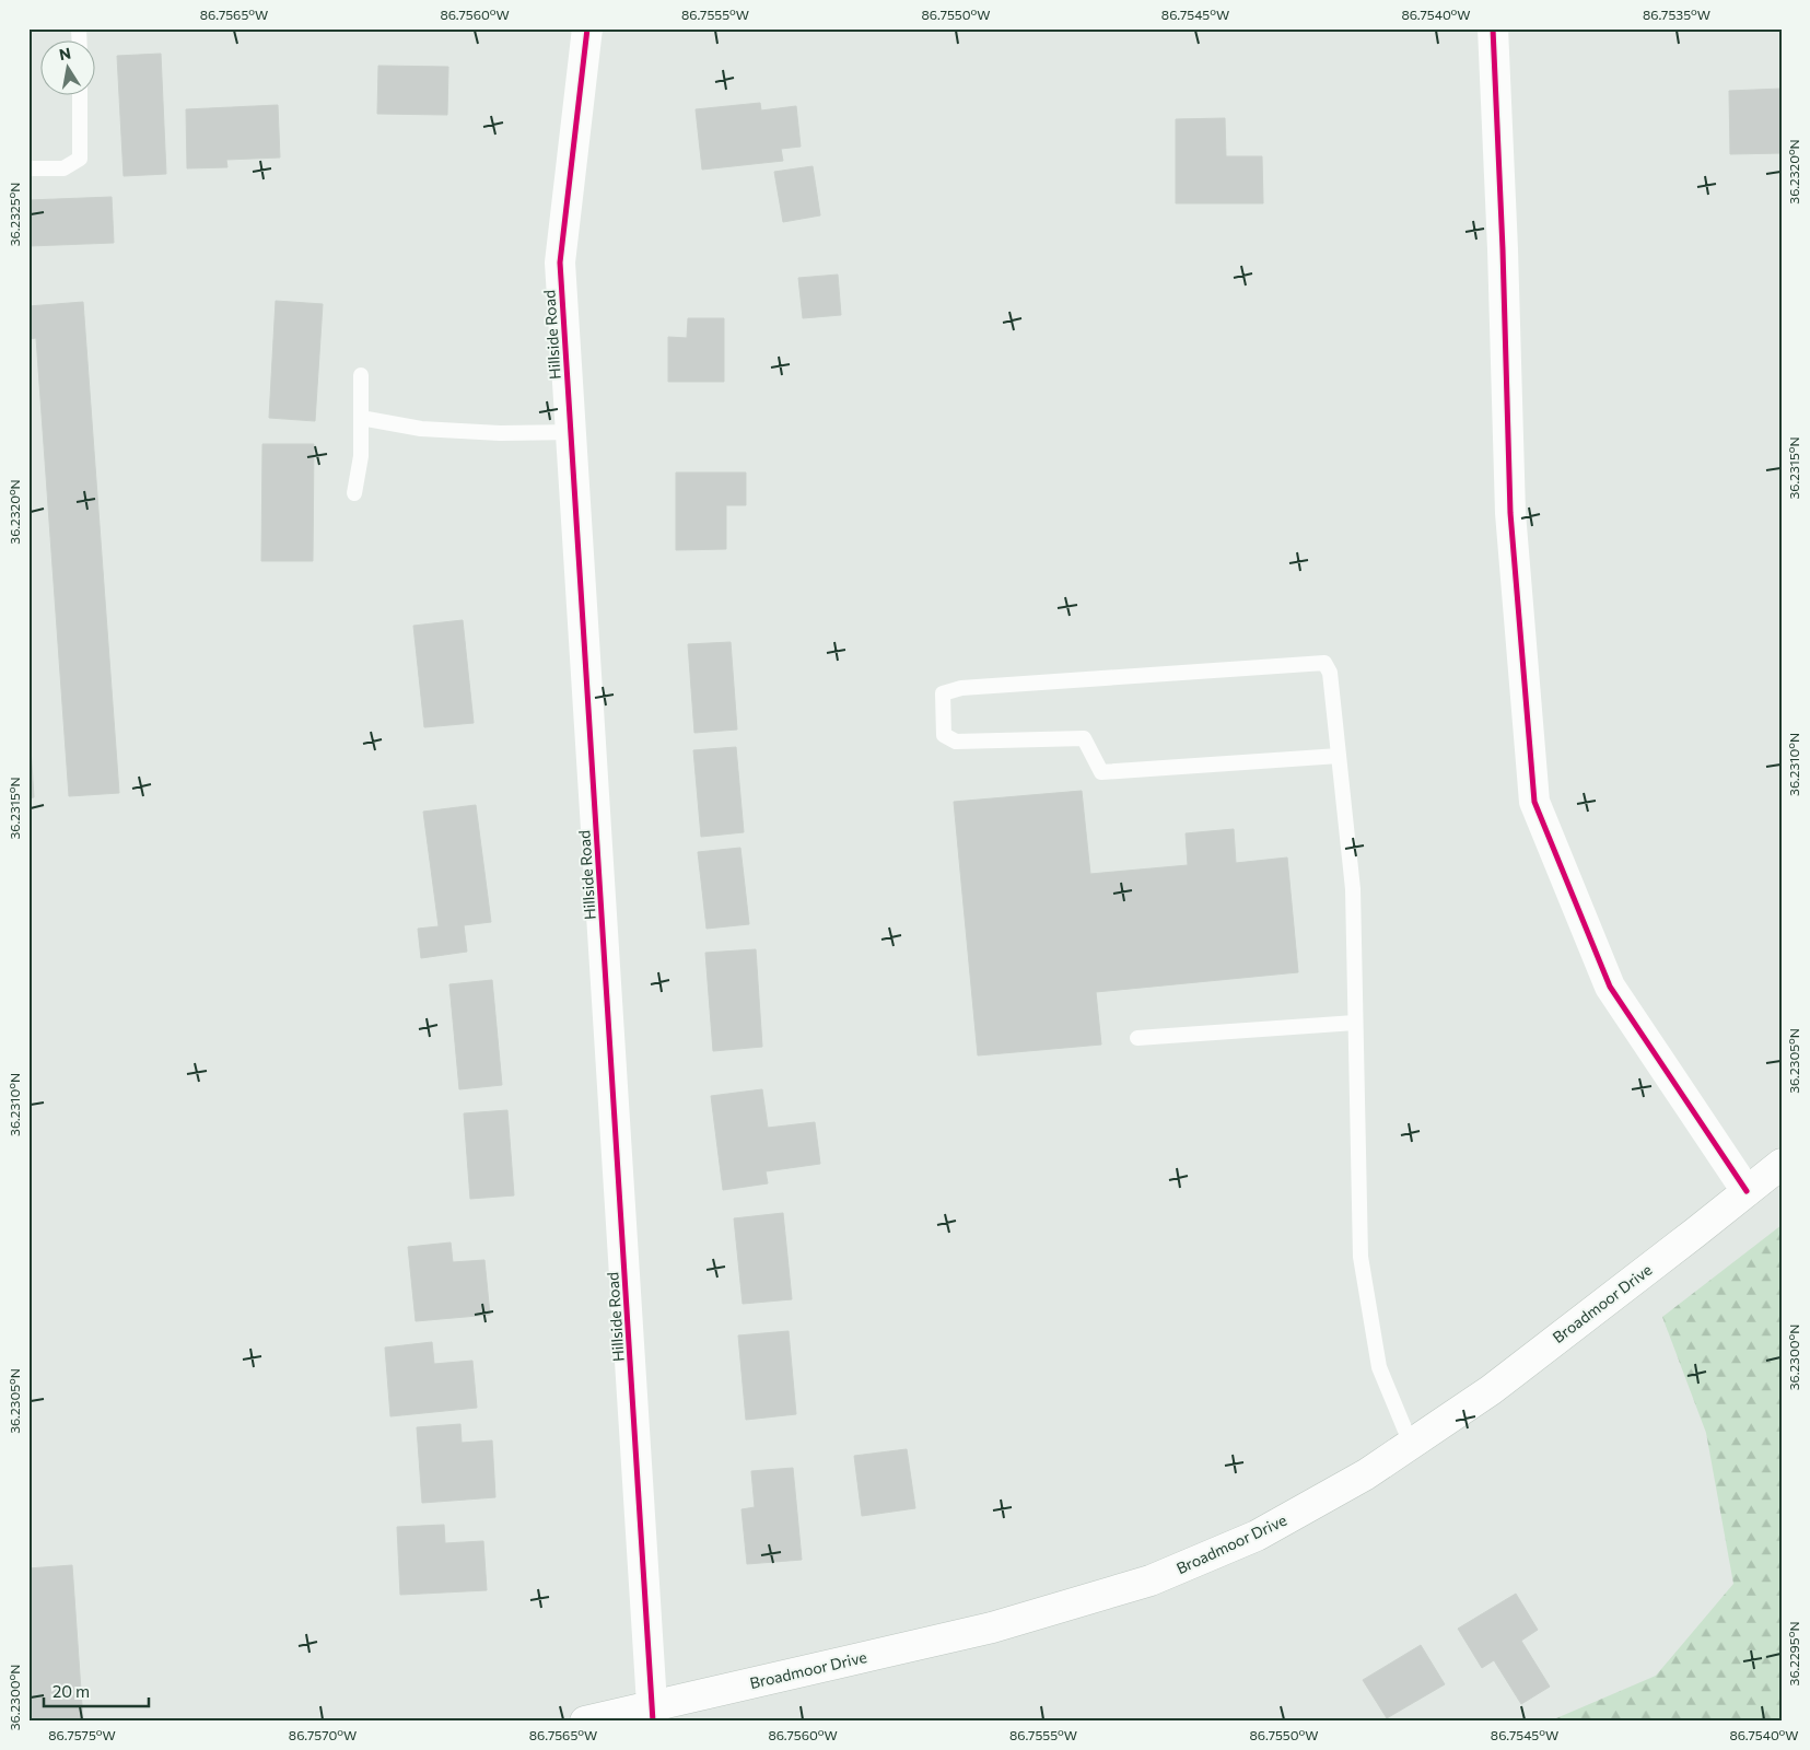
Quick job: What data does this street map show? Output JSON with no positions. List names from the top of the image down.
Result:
{
  "streets": {
    "street": ["Hillside Road", "Broadmoor Drive"]
  },
  "crossings": [
    ["Hillside Road", "Broadmoor Drive"]
  ],
  "scale_bar": "20 m",
  "north": "top",
  "coordinates": [
    "86.7565°W",
    "86.7560°W",
    "86.7555°W",
    "86.7550°W",
    "86.7545°W",
    "86.7540°W",
    "86.7535°W",
    "36.2320°N",
    "36.2325°N",
    "36.2315°N",
    "36.2310°N",
    "36.2305°N",
    "36.2300°N",
    "36.2295°N",
    "86.7575°W",
    "86.7570°W"
  ]
}
